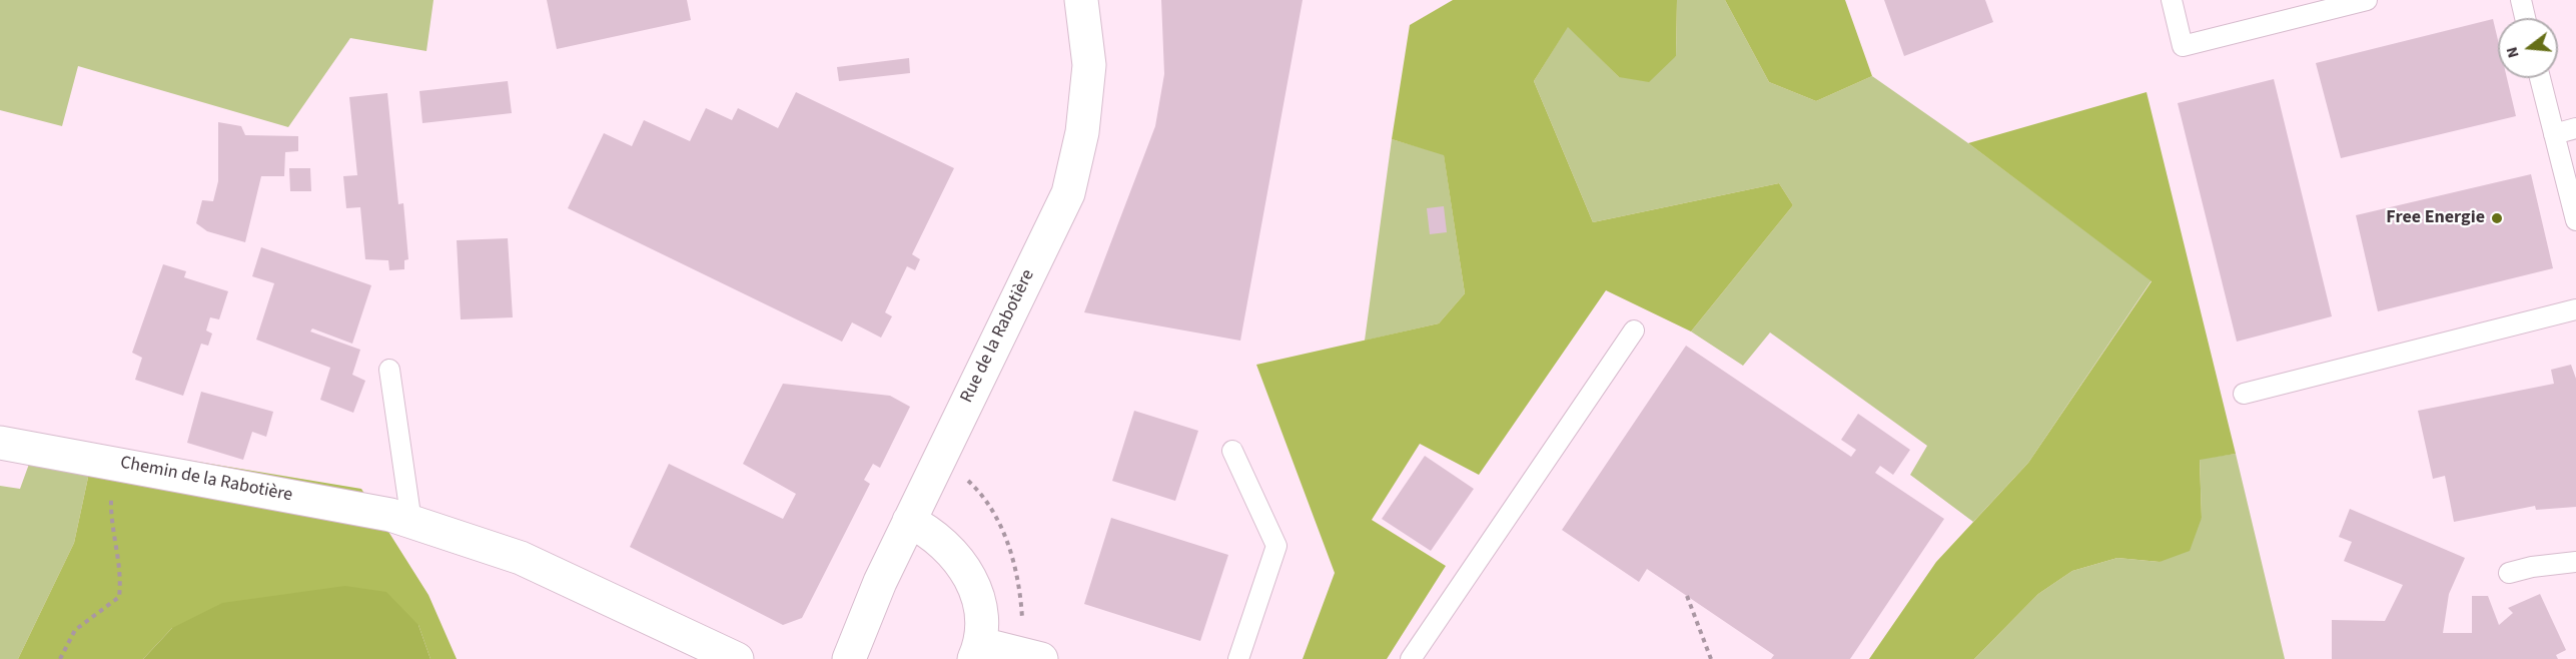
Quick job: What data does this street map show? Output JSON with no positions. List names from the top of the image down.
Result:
{
  "streets": {
    "street": ["Rue de la Rabotière", "Chemin de la Rabotière"]
  },
  "places": ["Free Energie"],
  "north": "left"
}
